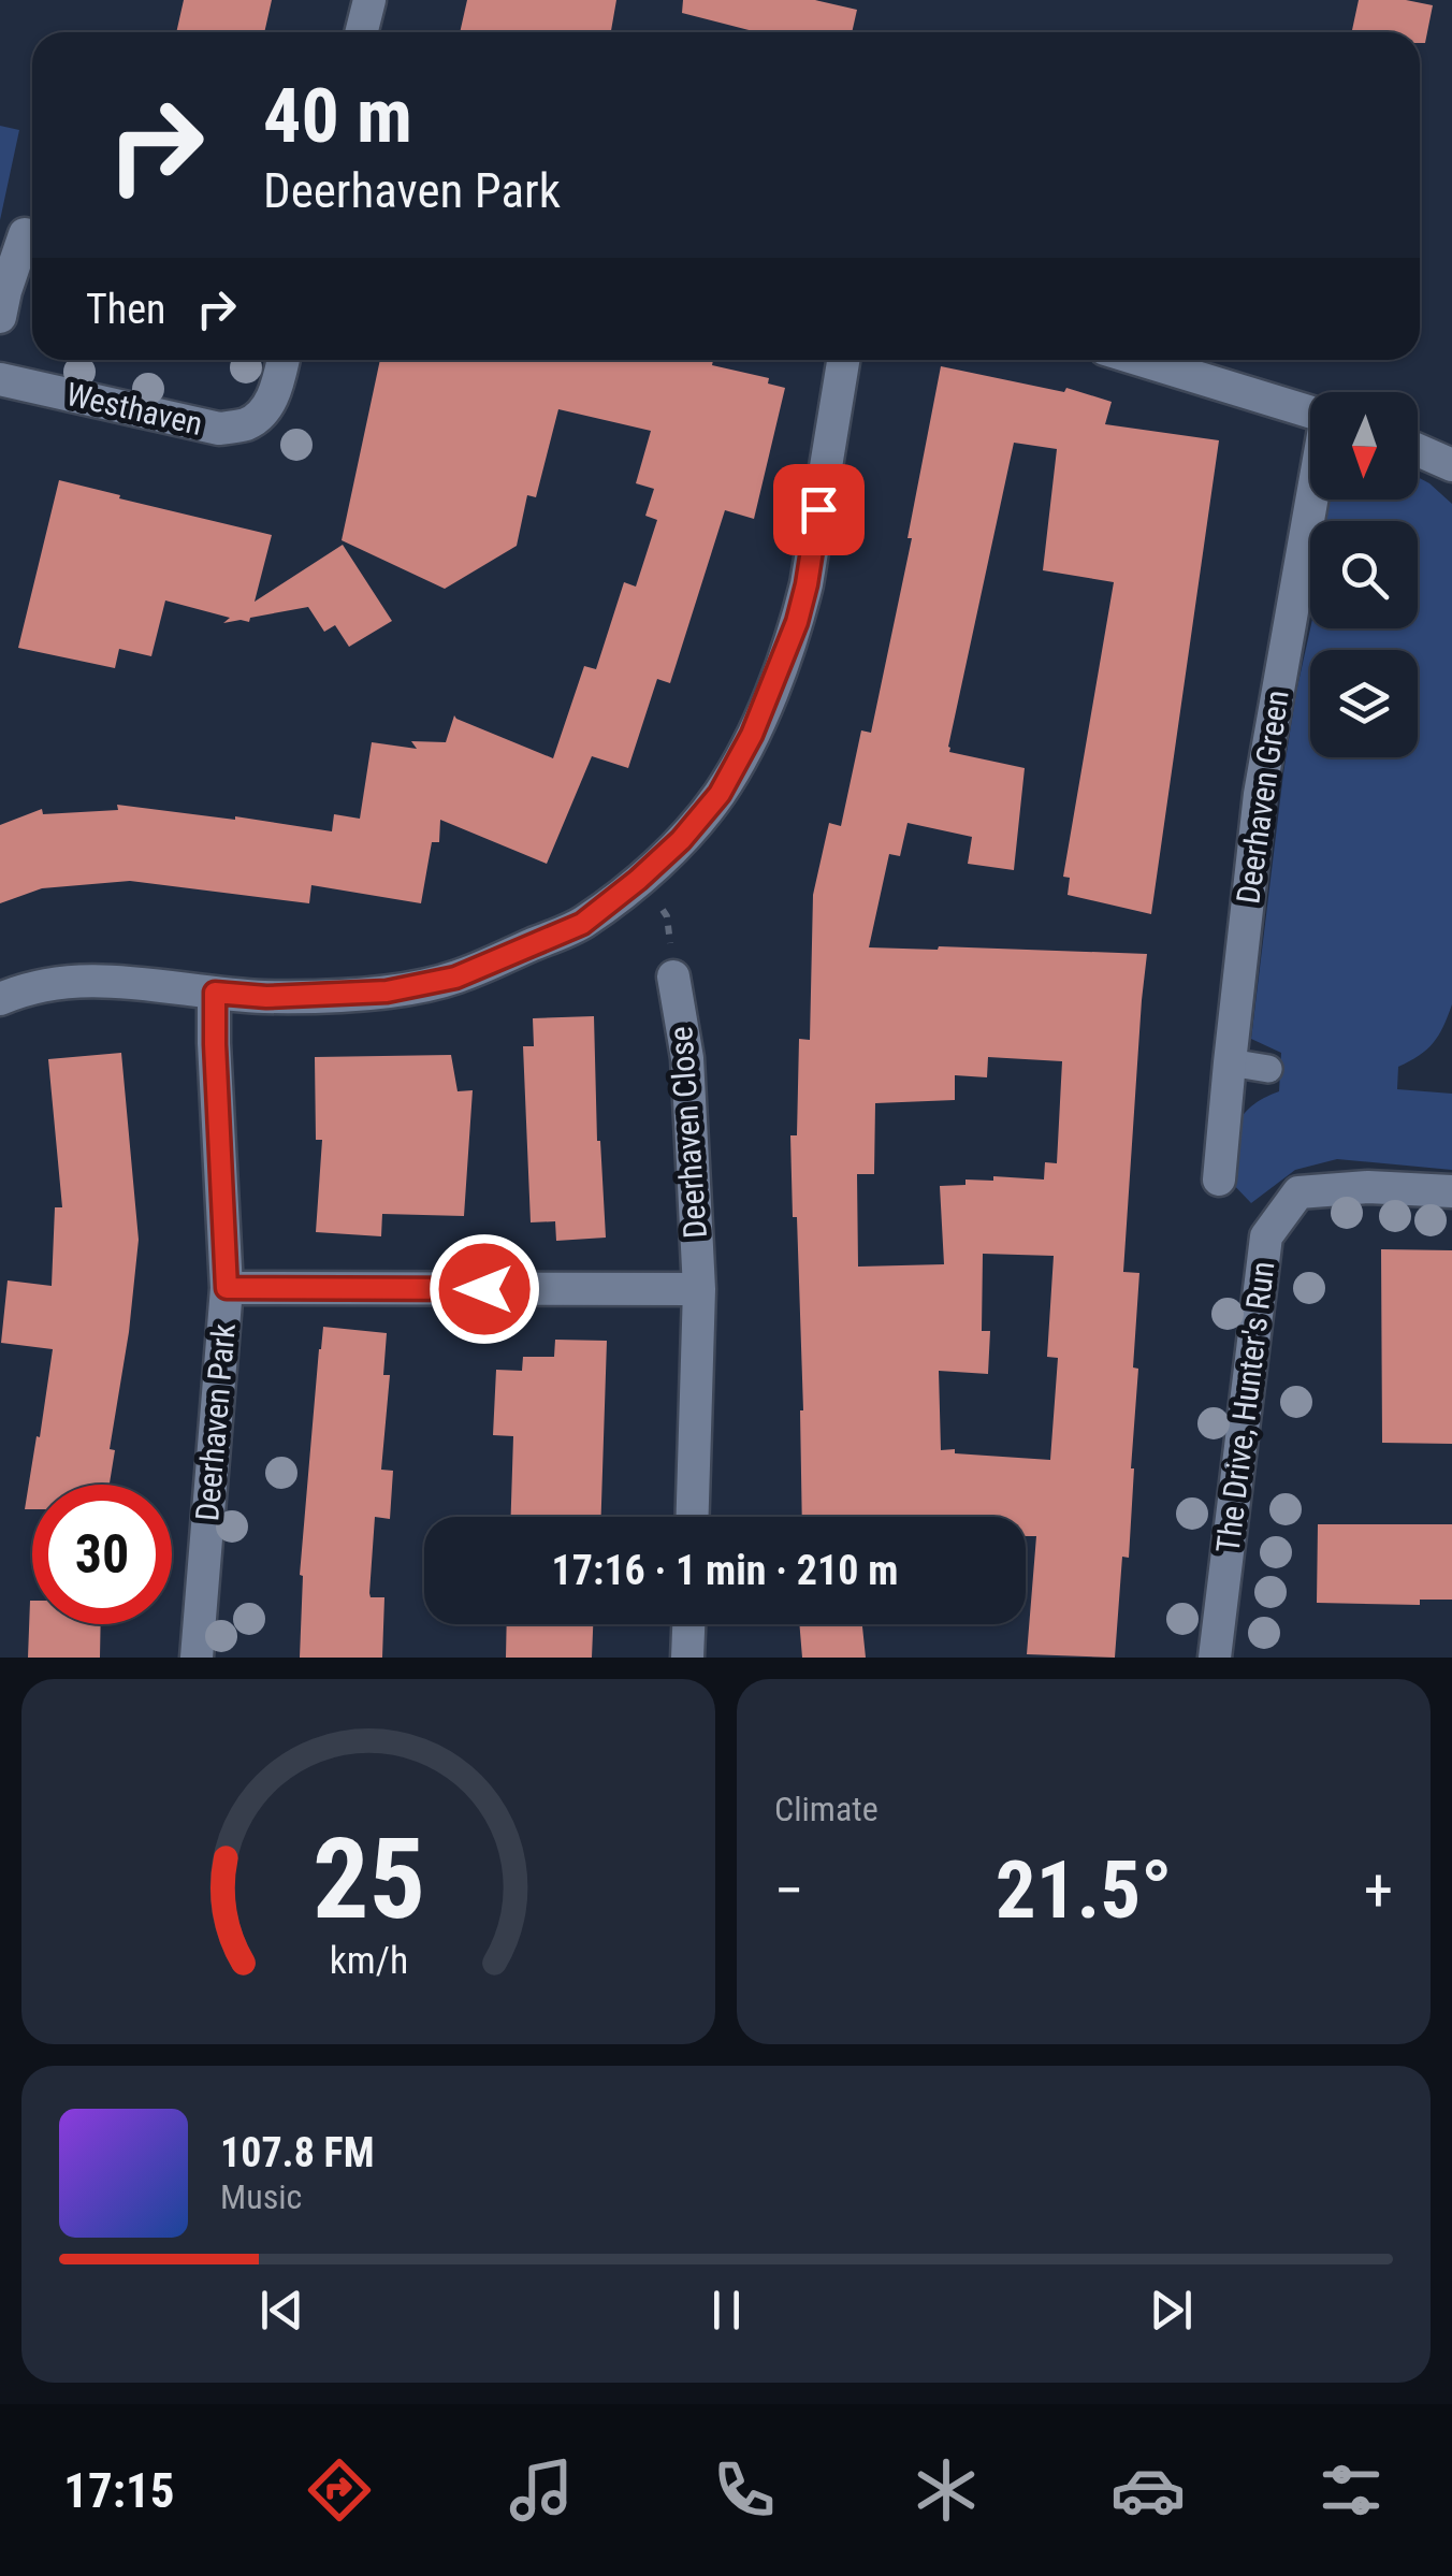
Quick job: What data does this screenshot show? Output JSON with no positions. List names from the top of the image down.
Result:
{
  "streets": {
    "street": [
      "Westhaven",
      "Deerhaven Green",
      "Deerhaven Close",
      "The Drive, Hunter's Run",
      "Deerhaven Park"
    ]
  },
  "north": "bottom",
  "page": {
    "turn": ["40 m", "Deerhaven Park"],
    "then": "Then",
    "limit": "30",
    "trip": "17:16 · 1 min · 210 m",
    "tile": "Climate",
    "heat": ["−", "21.5°", "+"],
    "song": ["107.8 FM", "Music"],
    "tabs": "17:15",
    "gauge": ["25", "km/h"]
  }
}
